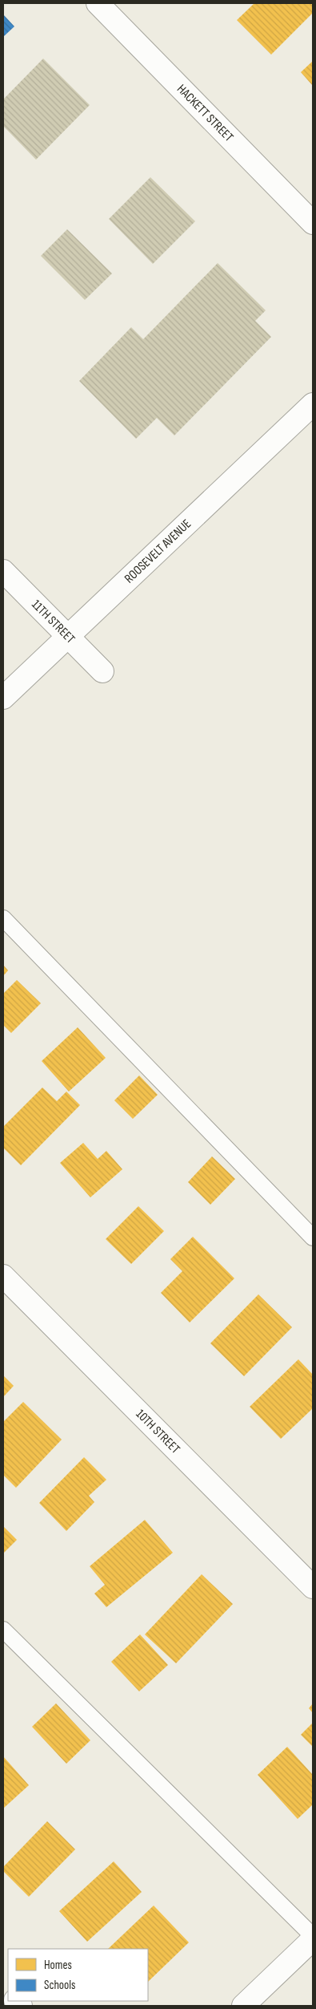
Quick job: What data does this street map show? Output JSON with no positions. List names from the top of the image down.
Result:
{
  "streets": {
    "street": [
      "HACKETT STREET",
      "ROOSEVELT AVENUE",
      "11TH STREET",
      "10TH STREET"
    ]
  },
  "crossings": [
    ["ROOSEVELT AVENUE", "11TH STREET"]
  ],
  "legend": ["Homes", "Schools"]
}
